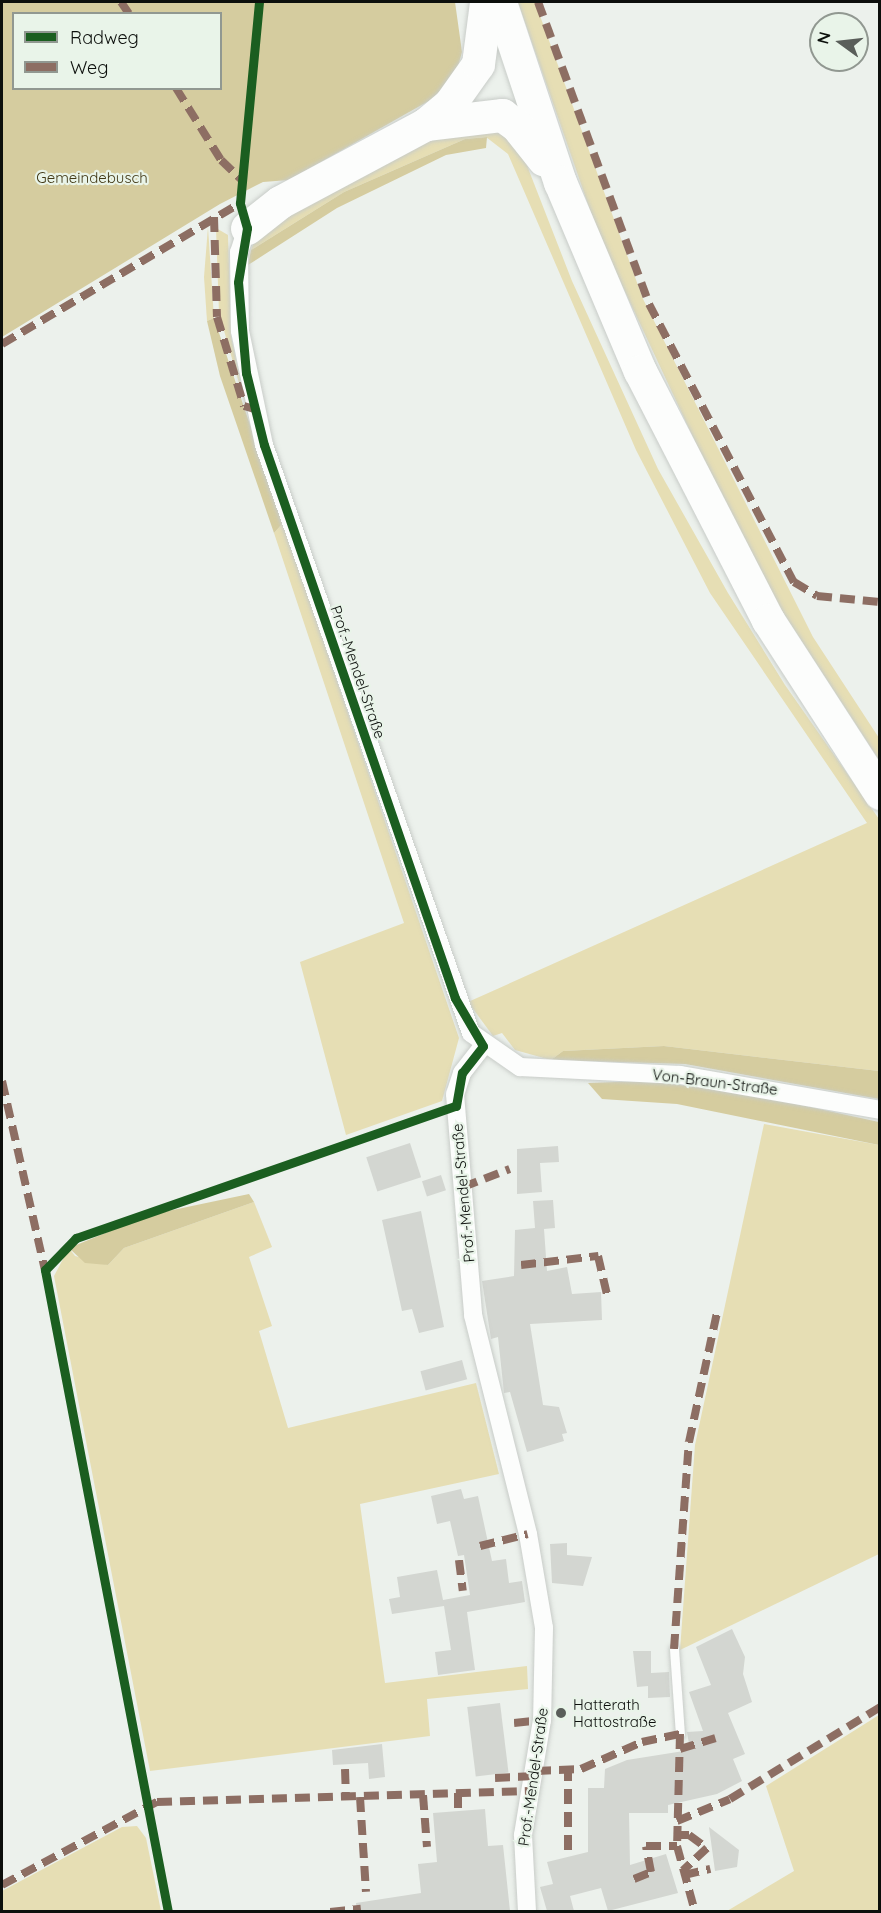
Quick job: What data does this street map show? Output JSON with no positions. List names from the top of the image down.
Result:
{
  "streets": {
    "street": ["Prof.-Mendel-Straße", "Von-Braun-Straße"]
  },
  "crossings": [
    ["Prof.-Mendel-Straße", "Von-Braun-Straße"]
  ],
  "parks": ["Gemeindebusch"],
  "places": ["Hatterath Hattostraße"],
  "legend": ["Radweg", "Weg"],
  "north": "left"
}
